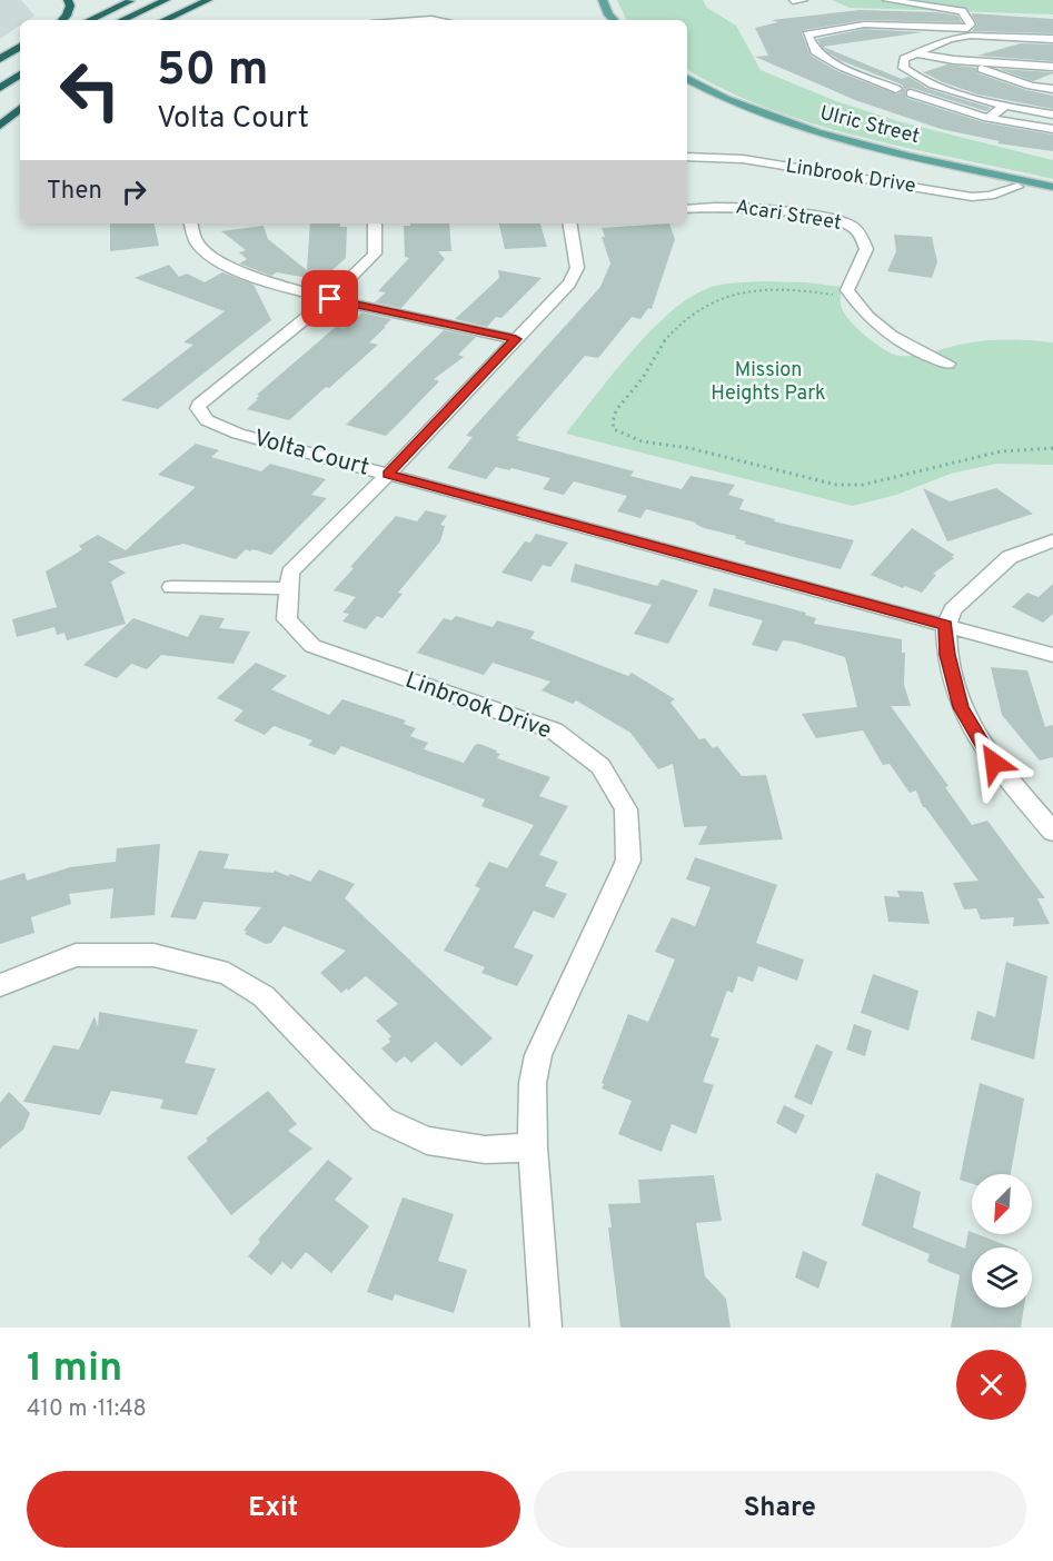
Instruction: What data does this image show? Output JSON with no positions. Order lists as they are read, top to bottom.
{
  "streets": {
    "main road": ["Ulric Street"],
    "street": ["Linbrook Drive", "Acari Street", "Volta Court"]
  },
  "crossings": [
    ["Ulric Street", "Linbrook Drive"],
    ["Linbrook Drive", "Volta Court"]
  ],
  "parks": ["Mission Heights Park"],
  "north": "bottom left",
  "page": {
    "turn": ["50 m", "Volta Court"],
    "then": "Then",
    "heading": ["1 min", "410 m · 11:48"],
    "buttons": ["Exit", "Share"]
  }
}
